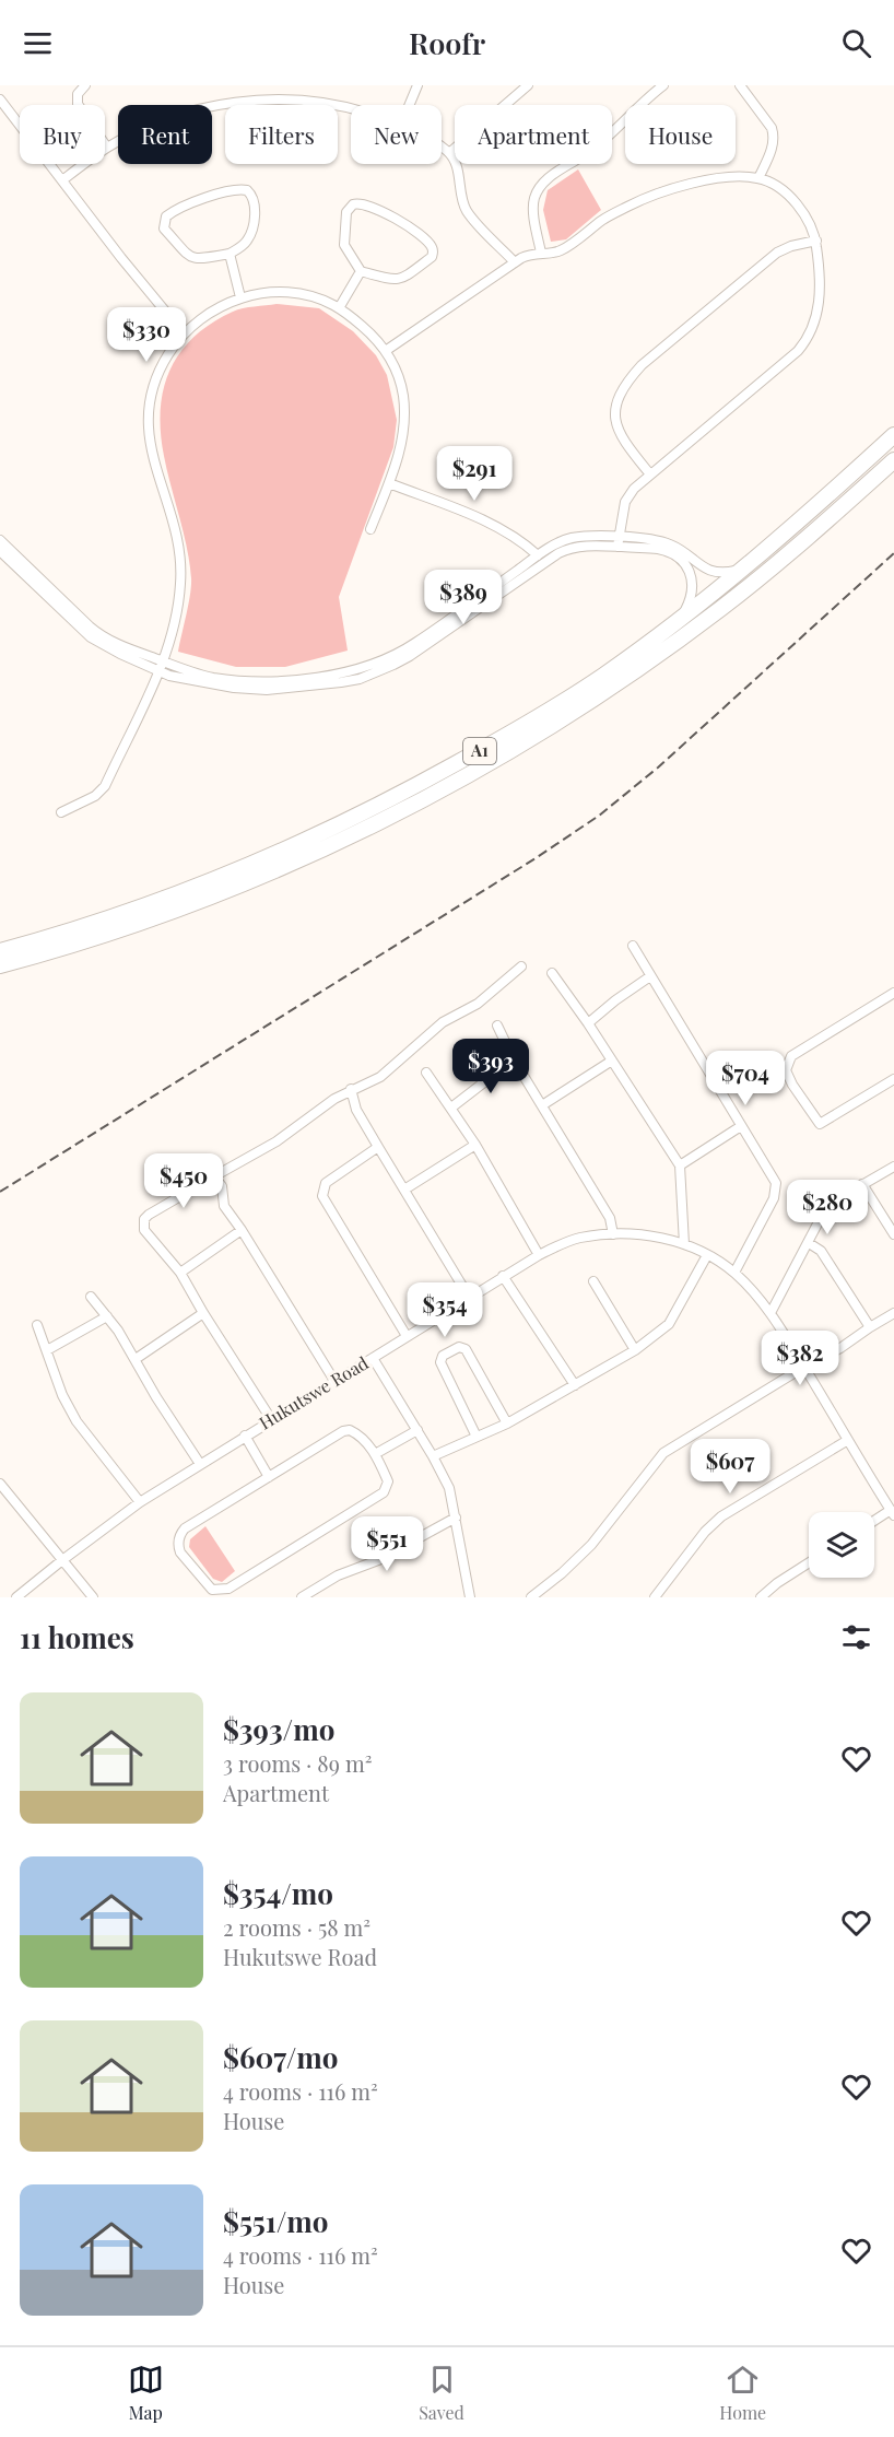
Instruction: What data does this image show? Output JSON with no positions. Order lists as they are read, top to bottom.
{
  "streets": {
    "highway": ["A1"],
    "street": ["Hukutswe Road"]
  },
  "page": {
    "header": "Roofr",
    "chip": [
      "Buy",
      "Rent",
      "Filters",
      "New",
      "Apartment",
      "House"
    ],
    "price": [
      "$330",
      "$291",
      "$389",
      "$393",
      "$704",
      "$450",
      "$280",
      "$354",
      "$382",
      "$607",
      "$551"
    ],
    "heading": "11 homes",
    "list": [
      {
        "name": "$393/mo",
        "note": "3 rooms · 89 m² · Apartment"
      },
      {
        "name": "$354/mo",
        "note": "2 rooms · 58 m² · Hukutswe Road"
      },
      {
        "name": "$607/mo",
        "note": "4 rooms · 116 m² · House"
      },
      {
        "name": "$551/mo",
        "note": "4 rooms · 116 m² · House"
      }
    ],
    "tabs": ["Map", "Saved", "Home"]
  }
}
